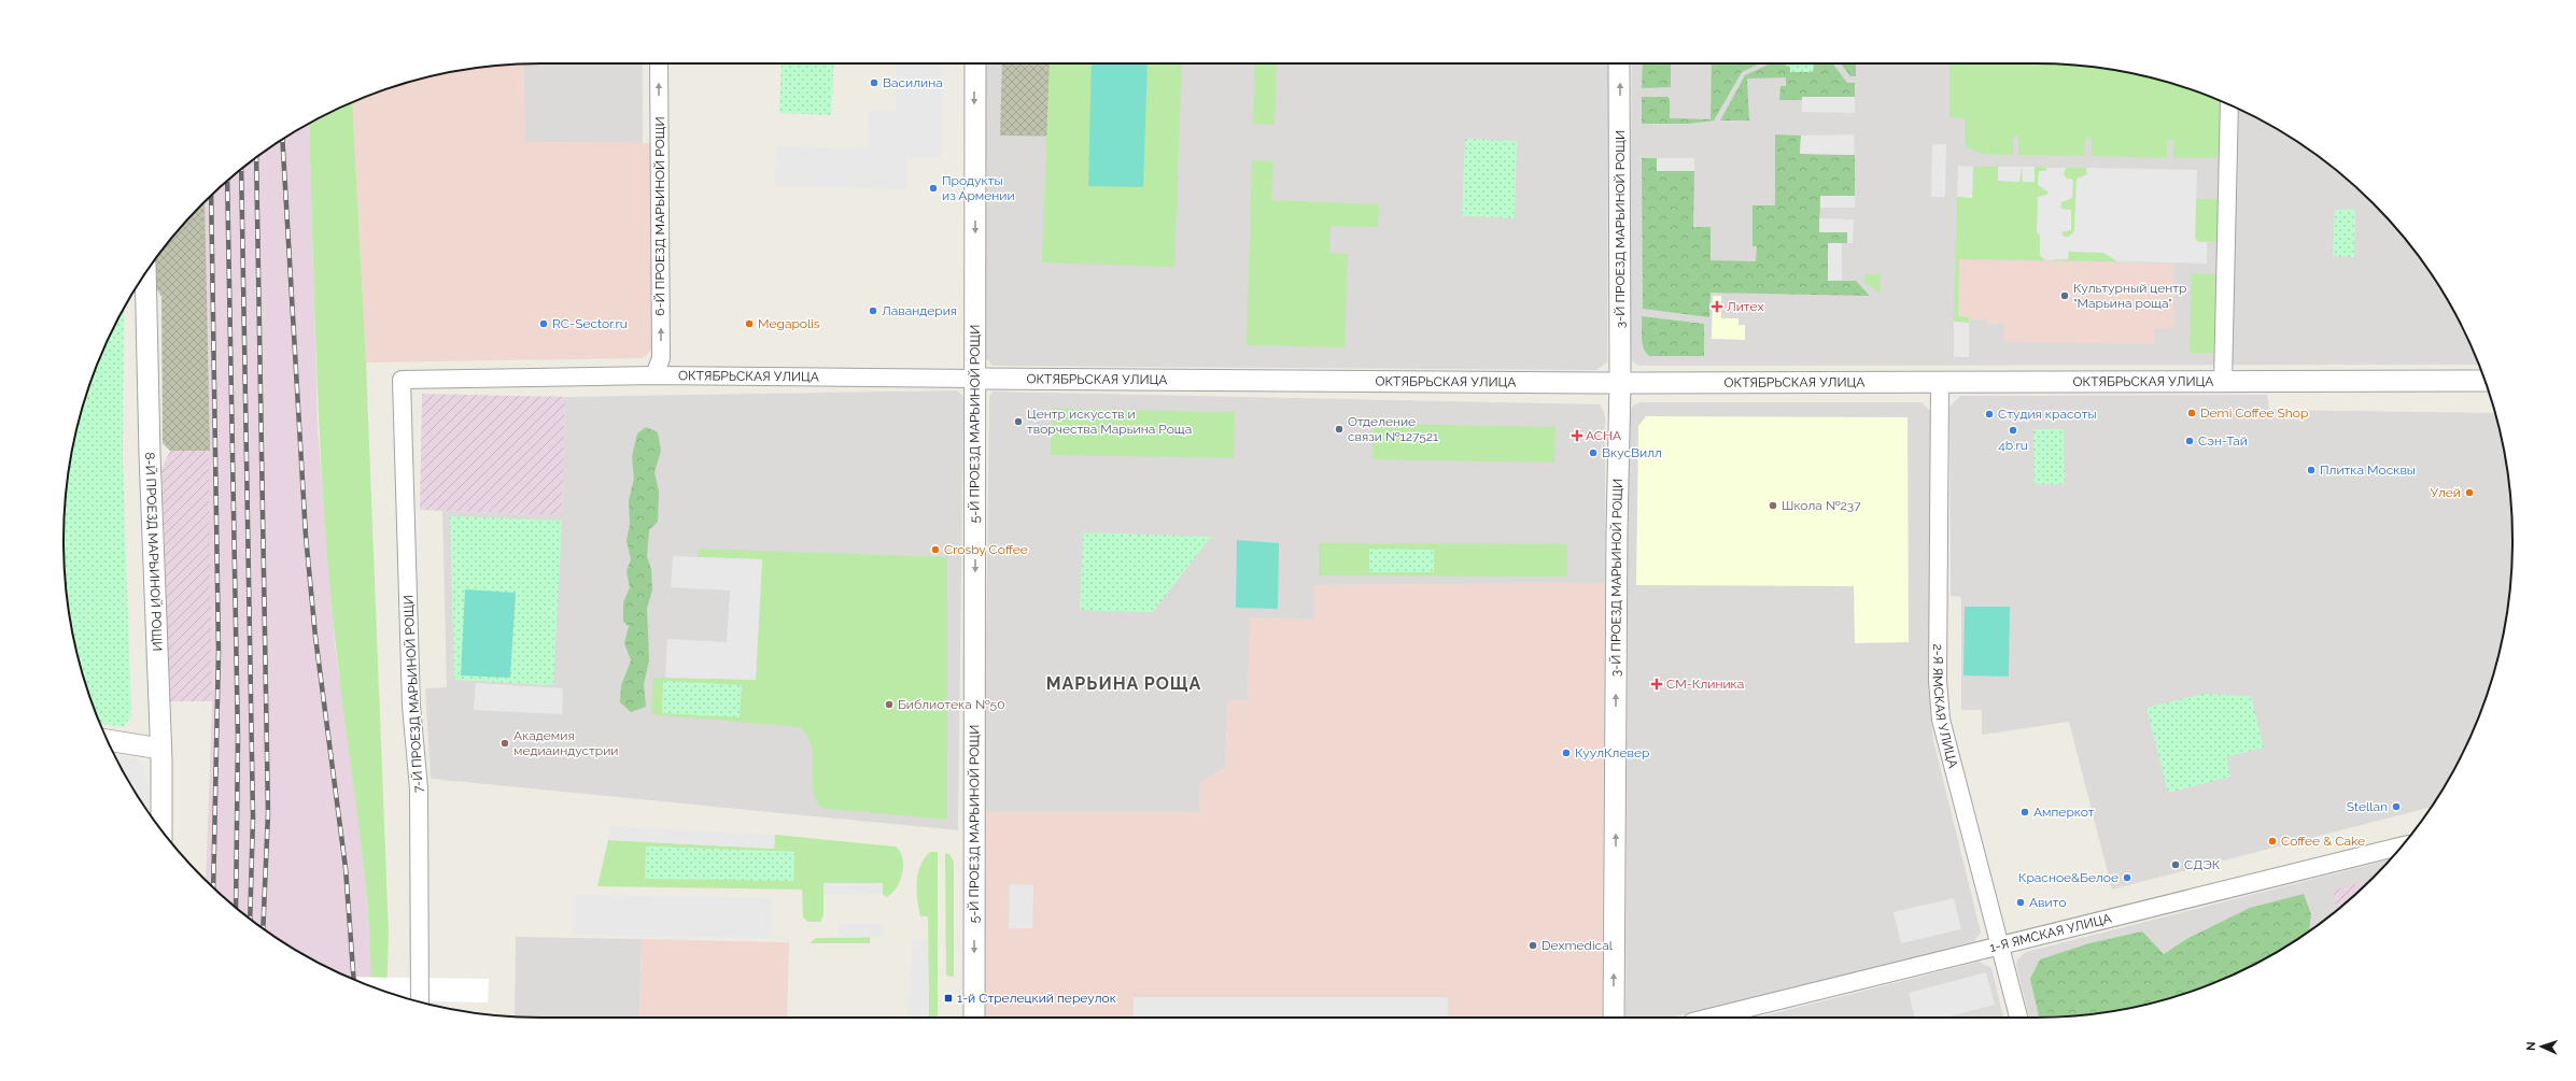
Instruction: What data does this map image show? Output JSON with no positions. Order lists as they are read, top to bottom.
{
  "streets": {
    "street": [
      "6-Й ПРОЕЗД МАРЬИНОЙ РОЩИ",
      "3-Й ПРОЕЗД МАРЬИНОЙ РОЩИ",
      "ОКТЯБРЬСКАЯ УЛИЦА",
      "5-Й ПРОЕЗД МАРЬИНОЙ РОЩИ",
      "8-Й ПРОЕЗД МАРЬИНОЙ РОЩИ",
      "7-Й ПРОЕЗД МАРЬИНОЙ РОЩИ",
      "2-Я ЯМСКАЯ УЛИЦА",
      "1-Я ЯМСКАЯ УЛИЦА"
    ]
  },
  "crossings": [
    ["6-Й ПРОЕЗД МАРЬИНОЙ РОЩИ", "ОКТЯБРЬСКАЯ УЛИЦА"],
    ["3-Й ПРОЕЗД МАРЬИНОЙ РОЩИ", "ОКТЯБРЬСКАЯ УЛИЦА"],
    ["ОКТЯБРЬСКАЯ УЛИЦА", "5-Й ПРОЕЗД МАРЬИНОЙ РОЩИ"],
    ["ОКТЯБРЬСКАЯ УЛИЦА", "7-Й ПРОЕЗД МАРЬИНОЙ РОЩИ"],
    ["ОКТЯБРЬСКАЯ УЛИЦА", "2-Я ЯМСКАЯ УЛИЦА"],
    ["2-Я ЯМСКАЯ УЛИЦА", "1-Я ЯМСКАЯ УЛИЦА"]
  ],
  "one_way": ["6-Й ПРОЕЗД МАРЬИНОЙ РОЩИ", "3-Й ПРОЕЗД МАРЬИНОЙ РОЩИ", "5-Й ПРОЕЗД МАРЬИНОЙ РОЩИ"],
  "districts": ["МАРЬИНА РОЩА"],
  "places": {
    "other": [
      "Василина",
      "Продукты из Армении",
      "Культурный центр \"Марьина роща\"",
      "Лавандерия",
      "RC-Sector.ru",
      "Megapolis",
      "Demi Coffee Shop",
      "Студия красоты",
      "Центр искусств и творчества Марьина Роща",
      "Отделение связи №127521",
      "4b.ru",
      "Сэн-Тай",
      "ВкусВилл",
      "Плитка Москвы",
      "Улей",
      "Школа №237",
      "Crosby Coffee",
      "Библиотека №50",
      "Академия медиаиндустрии",
      "КуулКлевер",
      "Stellan",
      "Амперкот",
      "Coffee & Cake",
      "СДЭК",
      "Красное&Белое",
      "Авито",
      "Dexmedical"
    ],
    "health": ["Литех", "АСНА", "СМ-Клиника"],
    "transit": ["1-й Стрелецкий переулок"]
  },
  "north": "left"
}
